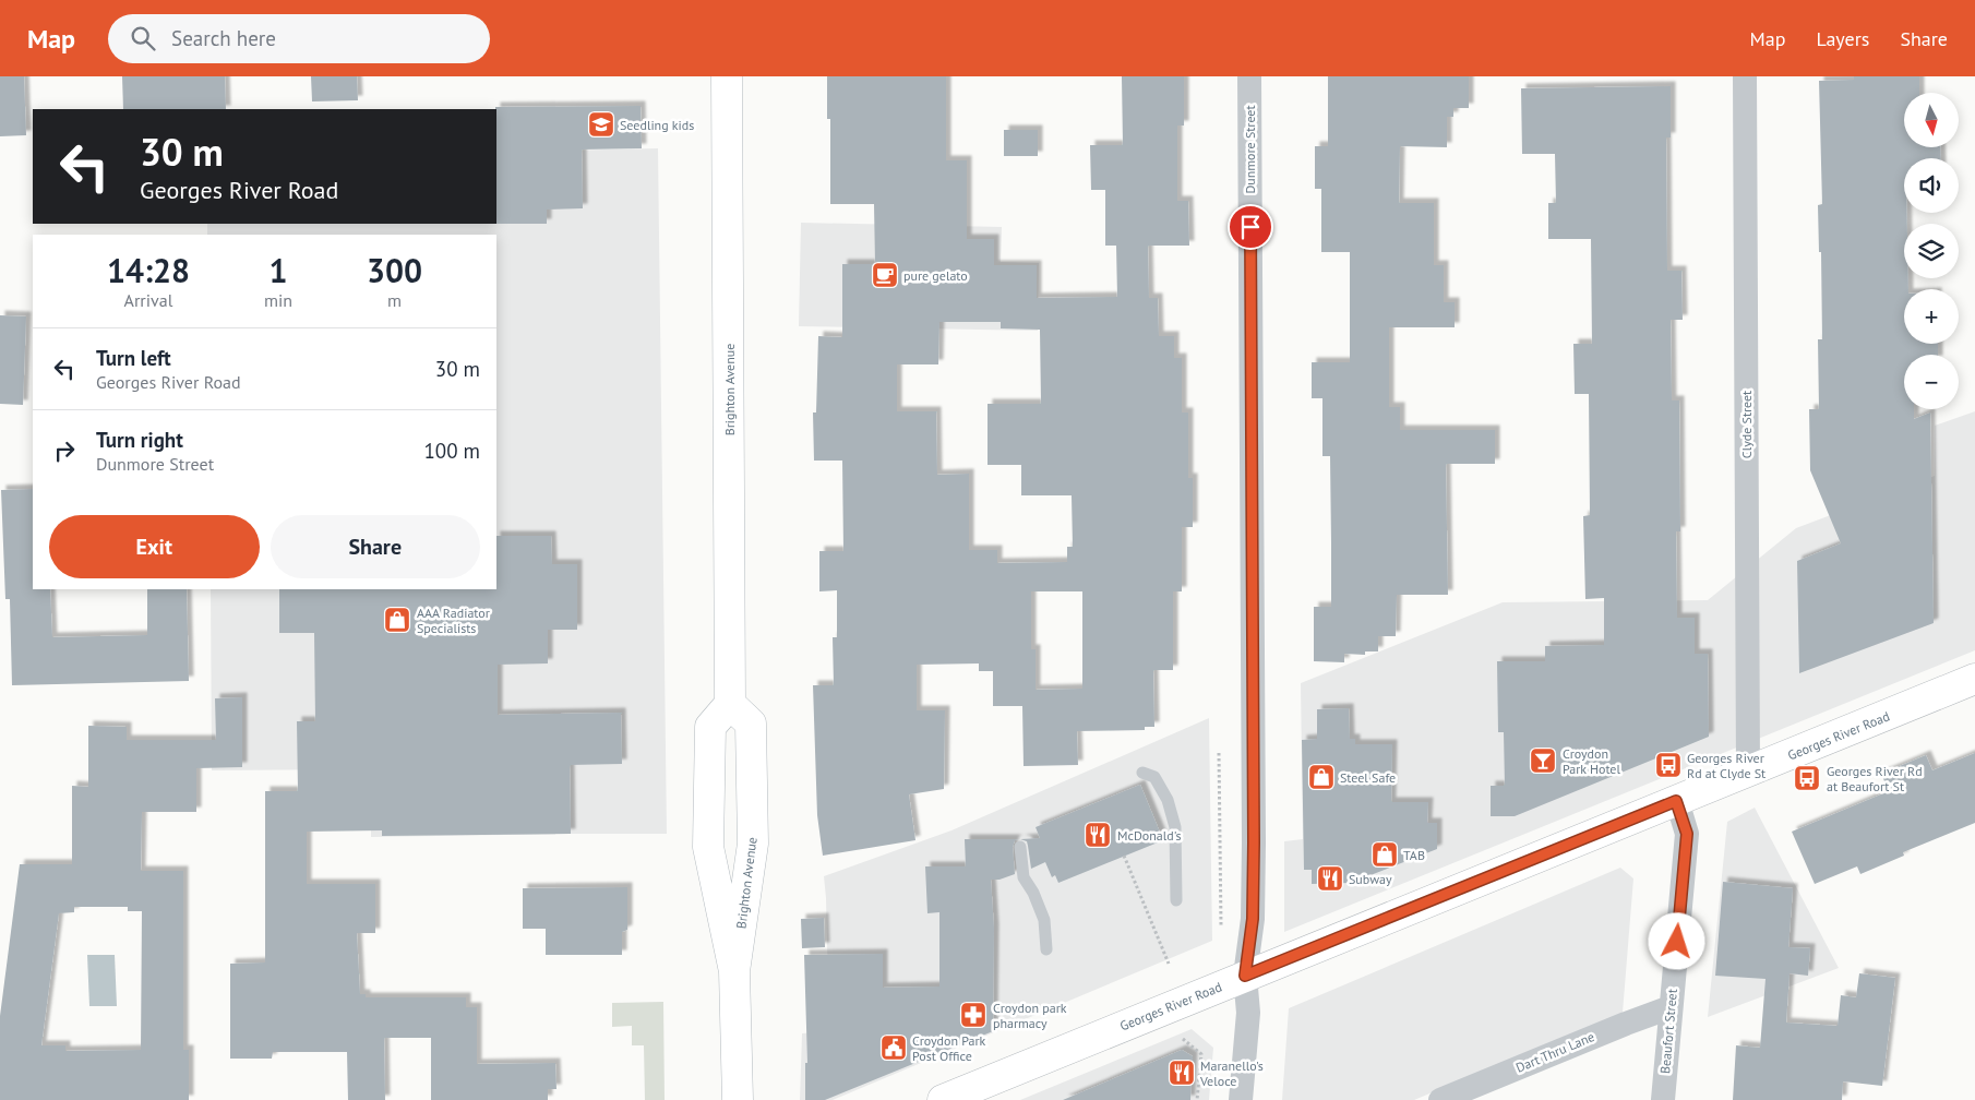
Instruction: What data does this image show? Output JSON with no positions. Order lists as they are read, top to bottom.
{
  "streets": {
    "main road": ["Brighton Avenue", "Georges River Road"],
    "street": [
      "Dunmore Street",
      "Clyde Street",
      "Beaufort Street",
      "Dart Thru Lane"
    ]
  },
  "crossings": [
    ["Dunmore Street", "Georges River Road"],
    ["Clyde Street", "Georges River Road"],
    ["Georges River Road", "Beaufort Street"],
    ["Beaufort Street", "Dart Thru Lane"]
  ],
  "places": {
    "school or university": ["Seedling kids"],
    "cafe": ["pure gelato"],
    "shop": ["AAA Radiator Specialists", "Steel Safe", "TAB"],
    "bar": ["Croydon Park Hotel"],
    "bus stop": ["Georges River Rd at Clyde St", "Georges River Rd at Beaufort St"],
    "restaurant": ["McDonald's", "Subway", "Maranello's Veloce"],
    "pharmacy": ["Croydon park pharmacy"],
    "public building": ["Croydon Park Post Office"]
  },
  "north": "bottom",
  "page": {
    "header": "Map",
    "search": "Search here",
    "nav": ["Map", "Layers", "Share"],
    "map_buttons": ["+", "−"],
    "turn": ["30 m", "Georges River Road"],
    "eta": [
      "14:28",
      "Arrival",
      "1",
      "min",
      "300",
      "m"
    ],
    "list": [
      {
        "name": "Turn left",
        "note": "Georges River Road",
        "value": "30 m"
      },
      {
        "name": "Turn right",
        "note": "Dunmore Street",
        "value": "100 m"
      }
    ],
    "buttons": ["Exit", "Share"]
  }
}
